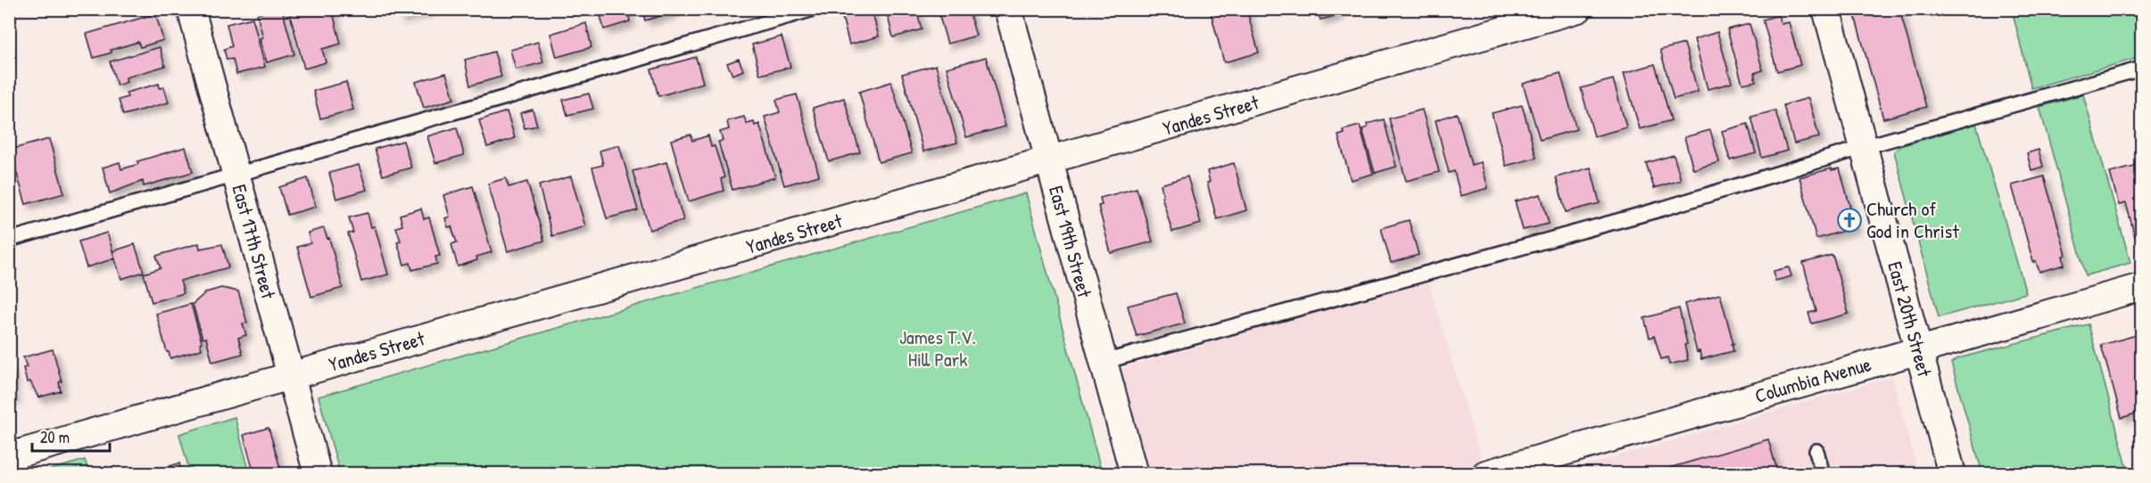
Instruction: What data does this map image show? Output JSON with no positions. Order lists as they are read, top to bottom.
{
  "streets": {
    "street": [
      "Yandes Street",
      "East 17th Street",
      "East 19th Street",
      "East 20th Street",
      "Columbia Avenue"
    ]
  },
  "crossings": [
    ["Yandes Street", "East 17th Street"],
    ["Yandes Street", "East 19th Street"],
    ["East 20th Street", "Columbia Avenue"]
  ],
  "parks": ["James T.V. Hill Park"],
  "places": {
    "church": ["Church of God in Christ"]
  },
  "scale_bar": "20 m"
}
